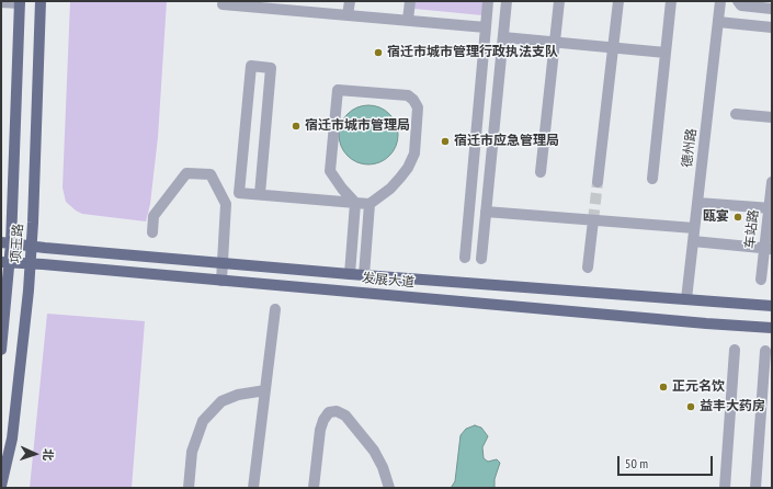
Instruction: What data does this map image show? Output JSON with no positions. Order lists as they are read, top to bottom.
{
  "streets": {
    "main road": ["项王路", "发展大道"],
    "street": ["德州路", "车站路"]
  },
  "crossings": [
    ["德州路", "发展大道"],
    ["项王路", "发展大道"]
  ],
  "places": [
    "宿迁市城市管理行政执法支队",
    "宿迁市城市管理局",
    "宿迁市应急管理局",
    "瓯宴",
    "正元名饮",
    "益丰大药房"
  ],
  "scale_bar": "50 m",
  "north": "right"
}
